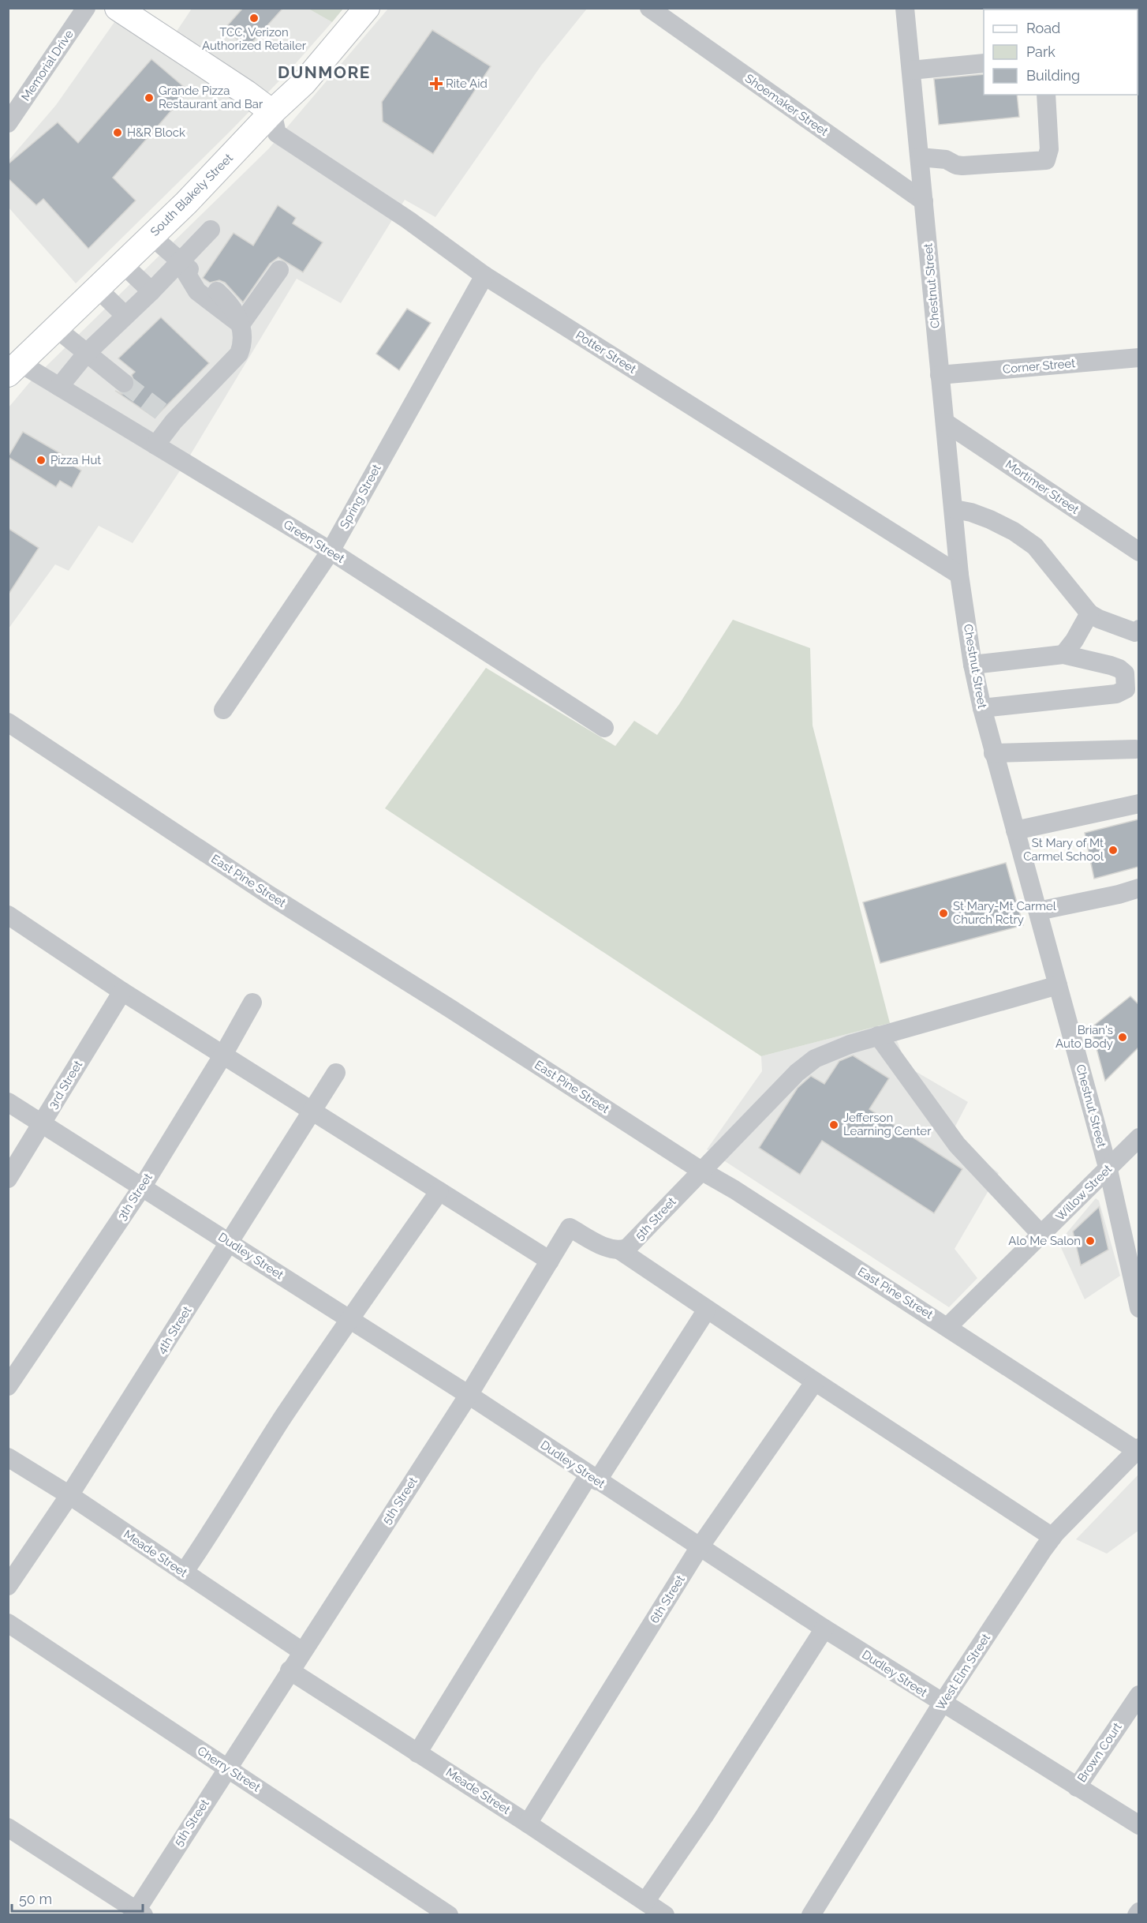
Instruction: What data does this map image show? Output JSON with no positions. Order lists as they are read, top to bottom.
{
  "streets": {
    "main road": ["South Blakely Street"],
    "street": [
      "Memorial Drive",
      "Shoemaker Street",
      "Chestnut Street",
      "Potter Street",
      "Corner Street",
      "Mortimer Street",
      "Spring Street",
      "Green Street",
      "East Pine Street",
      "3rd Street",
      "Willow Street",
      "3th Street",
      "5th Street",
      "Dudley Street",
      "4th Street",
      "Meade Street",
      "6th Street",
      "West Elm Street",
      "Brown Court",
      "Cherry Street"
    ]
  },
  "crossings": [
    ["Shoemaker Street", "Chestnut Street"],
    ["South Blakely Street", "Potter Street"],
    ["South Blakely Street", "Green Street"],
    ["Chestnut Street", "Potter Street"],
    ["Chestnut Street", "Corner Street"],
    ["Chestnut Street", "Mortimer Street"],
    ["Chestnut Street", "Willow Street"],
    ["Chestnut Street", "5th Street"],
    ["Potter Street", "Spring Street"],
    ["Spring Street", "Green Street"],
    ["East Pine Street", "Willow Street"],
    ["East Pine Street", "5th Street"],
    ["East Pine Street", "West Elm Street"],
    ["3rd Street", "Dudley Street"],
    ["3th Street", "Dudley Street"],
    ["5th Street", "Dudley Street"],
    ["5th Street", "Meade Street"],
    ["5th Street", "Cherry Street"],
    ["Dudley Street", "4th Street"],
    ["Dudley Street", "6th Street"],
    ["Dudley Street", "West Elm Street"],
    ["Dudley Street", "Brown Court"],
    ["4th Street", "Meade Street"],
    ["Meade Street", "6th Street"]
  ],
  "districts": ["DUNMORE"],
  "places": {
    "other": [
      "TCC, Verizon Authorized Retailer",
      "Grande Pizza Restaurant and Bar",
      "H&R Block",
      "Pizza Hut",
      "St Mary of Mt Carmel School",
      "St Mary-Mt Carmel Church Rctry",
      "Brian's Auto Body",
      "Jefferson Learning Center",
      "Alo Me Salon"
    ],
    "health": ["Rite Aid"]
  },
  "legend": ["Road", "Park", "Building"],
  "scale_bar": "50 m"
}
